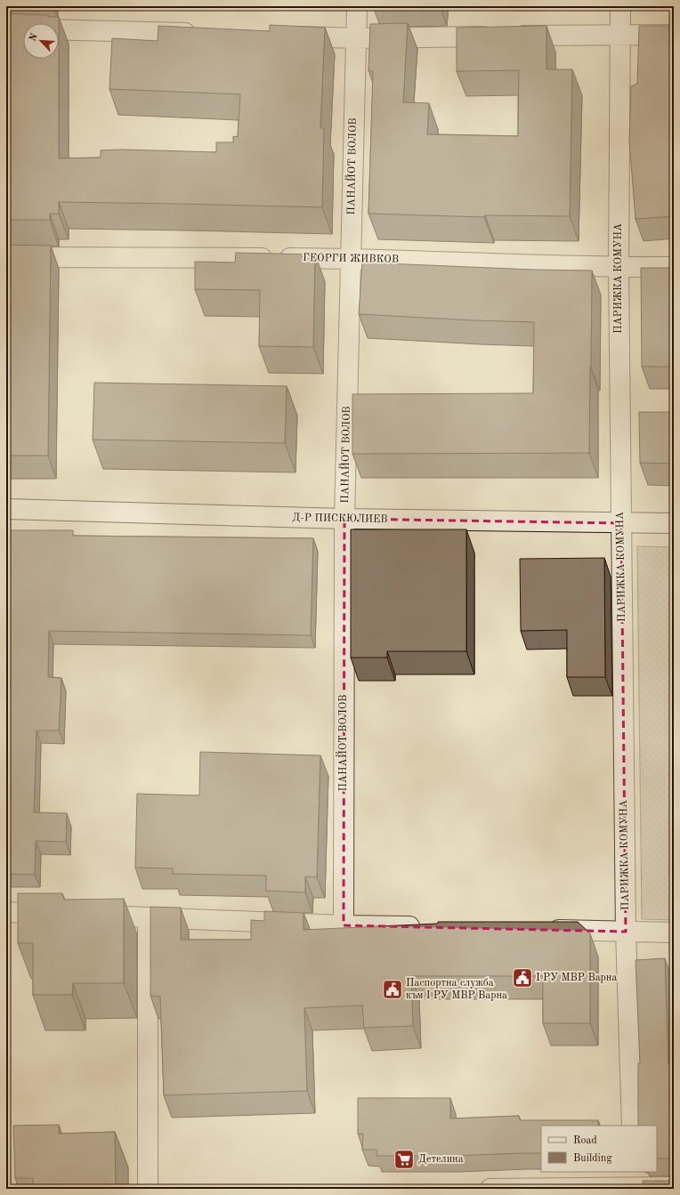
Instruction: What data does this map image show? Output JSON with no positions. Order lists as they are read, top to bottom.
{
  "streets": {
    "street": [
      "ПАНАЙОТ ВОЛОВ",
      "ГЕОРГИ ЖИВКОВ",
      "ПАРИЖКА КОМУНА",
      "Д-Р ПИСКЮЛИЕВ"
    ]
  },
  "crossings": [
    ["ПАНАЙОТ ВОЛОВ", "ГЕОРГИ ЖИВКОВ"],
    ["ПАНАЙОТ ВОЛОВ", "Д-Р ПИСКЮЛИЕВ"],
    ["ГЕОРГИ ЖИВКОВ", "ПАРИЖКА КОМУНА"],
    ["ПАРИЖКА КОМУНА", "Д-Р ПИСКЮЛИЕВ"]
  ],
  "places": {
    "public building": ["I РУ МВР Варна", "Паспортна служба към I РУ МВР Варна"],
    "supermarket": ["Детелина"]
  },
  "legend": ["Road", "Building"],
  "north": "top left"
}
